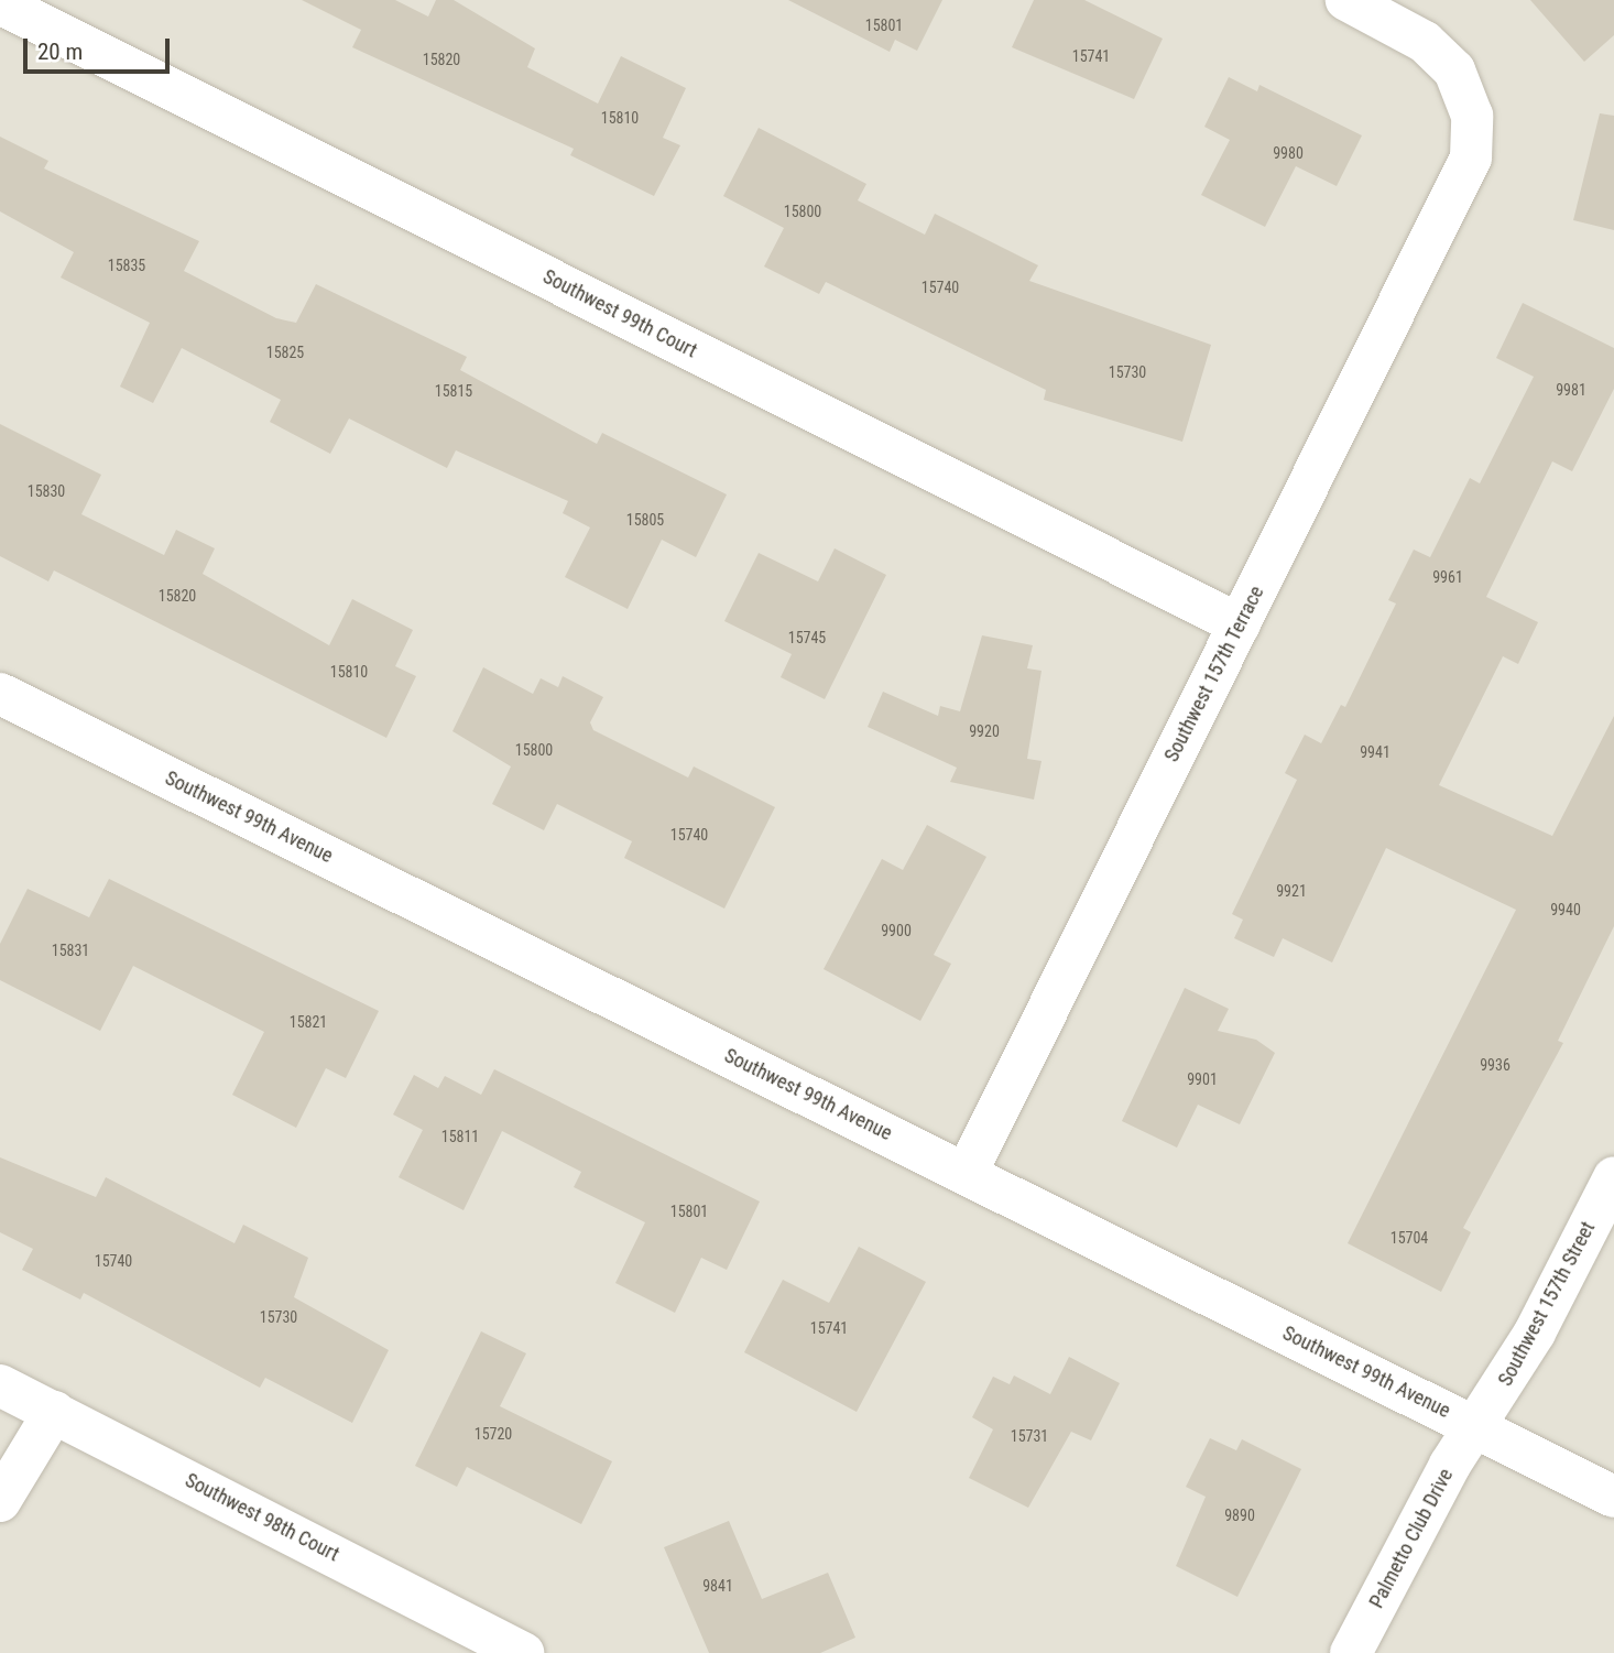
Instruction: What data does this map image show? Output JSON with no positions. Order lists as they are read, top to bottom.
{
  "streets": {
    "street": [
      "Southwest 99th Court",
      "Southwest 157th Terrace",
      "Southwest 99th Avenue",
      "Southwest 157th Street",
      "Southwest 98th Court",
      "Palmetto Club Drive"
    ]
  },
  "crossings": [
    ["Southwest 99th Court", "Southwest 157th Terrace"],
    ["Southwest 157th Terrace", "Southwest 99th Avenue"],
    ["Southwest 99th Avenue", "Southwest 157th Street"],
    ["Southwest 99th Avenue", "Palmetto Club Drive"],
    ["Southwest 157th Street", "Palmetto Club Drive"]
  ],
  "house_numbers": [
    "15801",
    "15741",
    "15820",
    "15810",
    "9980",
    "15800",
    "15835",
    "15740",
    "15825",
    "15730",
    "9981",
    "15815",
    "15830",
    "15805",
    "9961",
    "15820",
    "15745",
    "15810",
    "9920",
    "15800",
    "9941",
    "15740",
    "9921",
    "9940",
    "9900",
    "15831",
    "15821",
    "9936",
    "9901",
    "15811",
    "15801",
    "15704",
    "15740",
    "15730",
    "15741",
    "15720",
    "15731",
    "9890",
    "9841"
  ],
  "scale_bar": "20 m"
}
